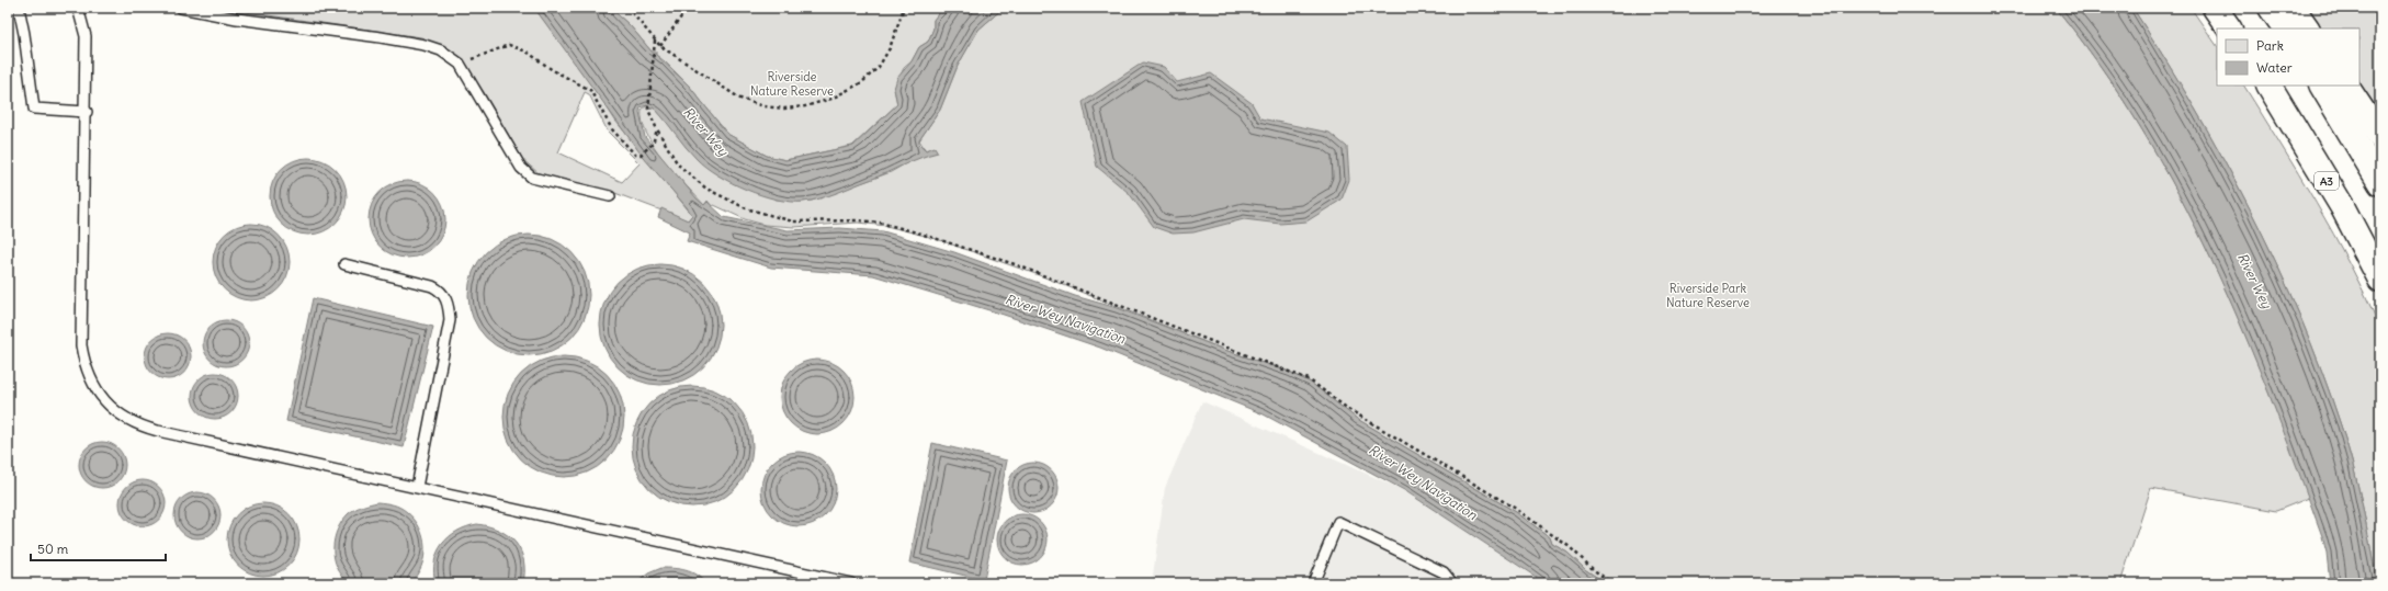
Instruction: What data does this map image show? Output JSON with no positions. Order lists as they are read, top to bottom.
{
  "streets": {
    "highway": ["A3"]
  },
  "water": ["River Wey", "River Wey Navigation"],
  "parks": ["Riverside Nature Reserve", "Riverside Park Nature Reserve"],
  "legend": ["Park", "Water"],
  "scale_bar": "50 m"
}
